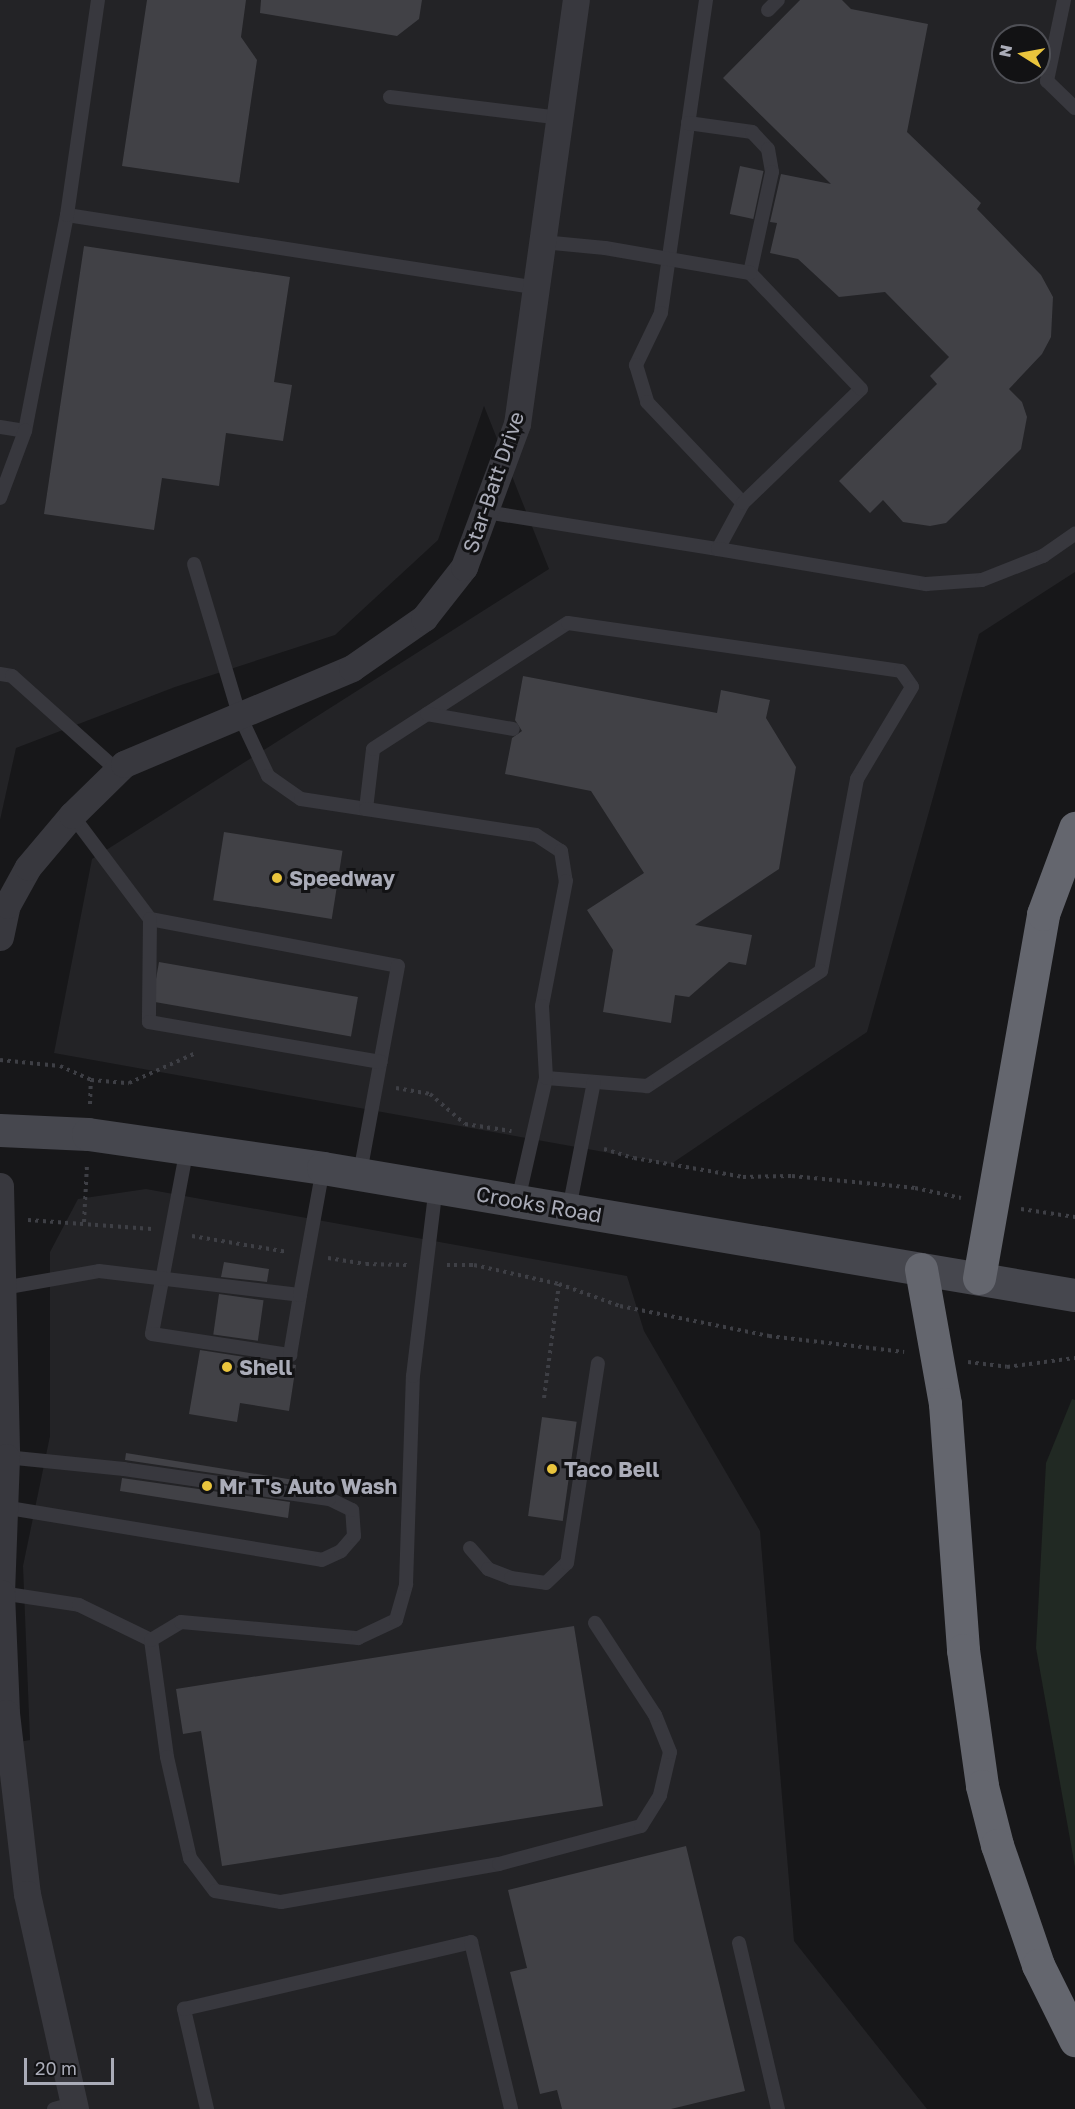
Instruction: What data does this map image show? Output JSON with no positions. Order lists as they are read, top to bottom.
{
  "streets": {
    "main road": ["Crooks Road"],
    "street": ["Star-Batt Drive"]
  },
  "places": [
    "Speedway",
    "Shell",
    "Taco Bell",
    "Mr T's Auto Wash"
  ],
  "scale_bar": "20 m",
  "north": "left"
}
